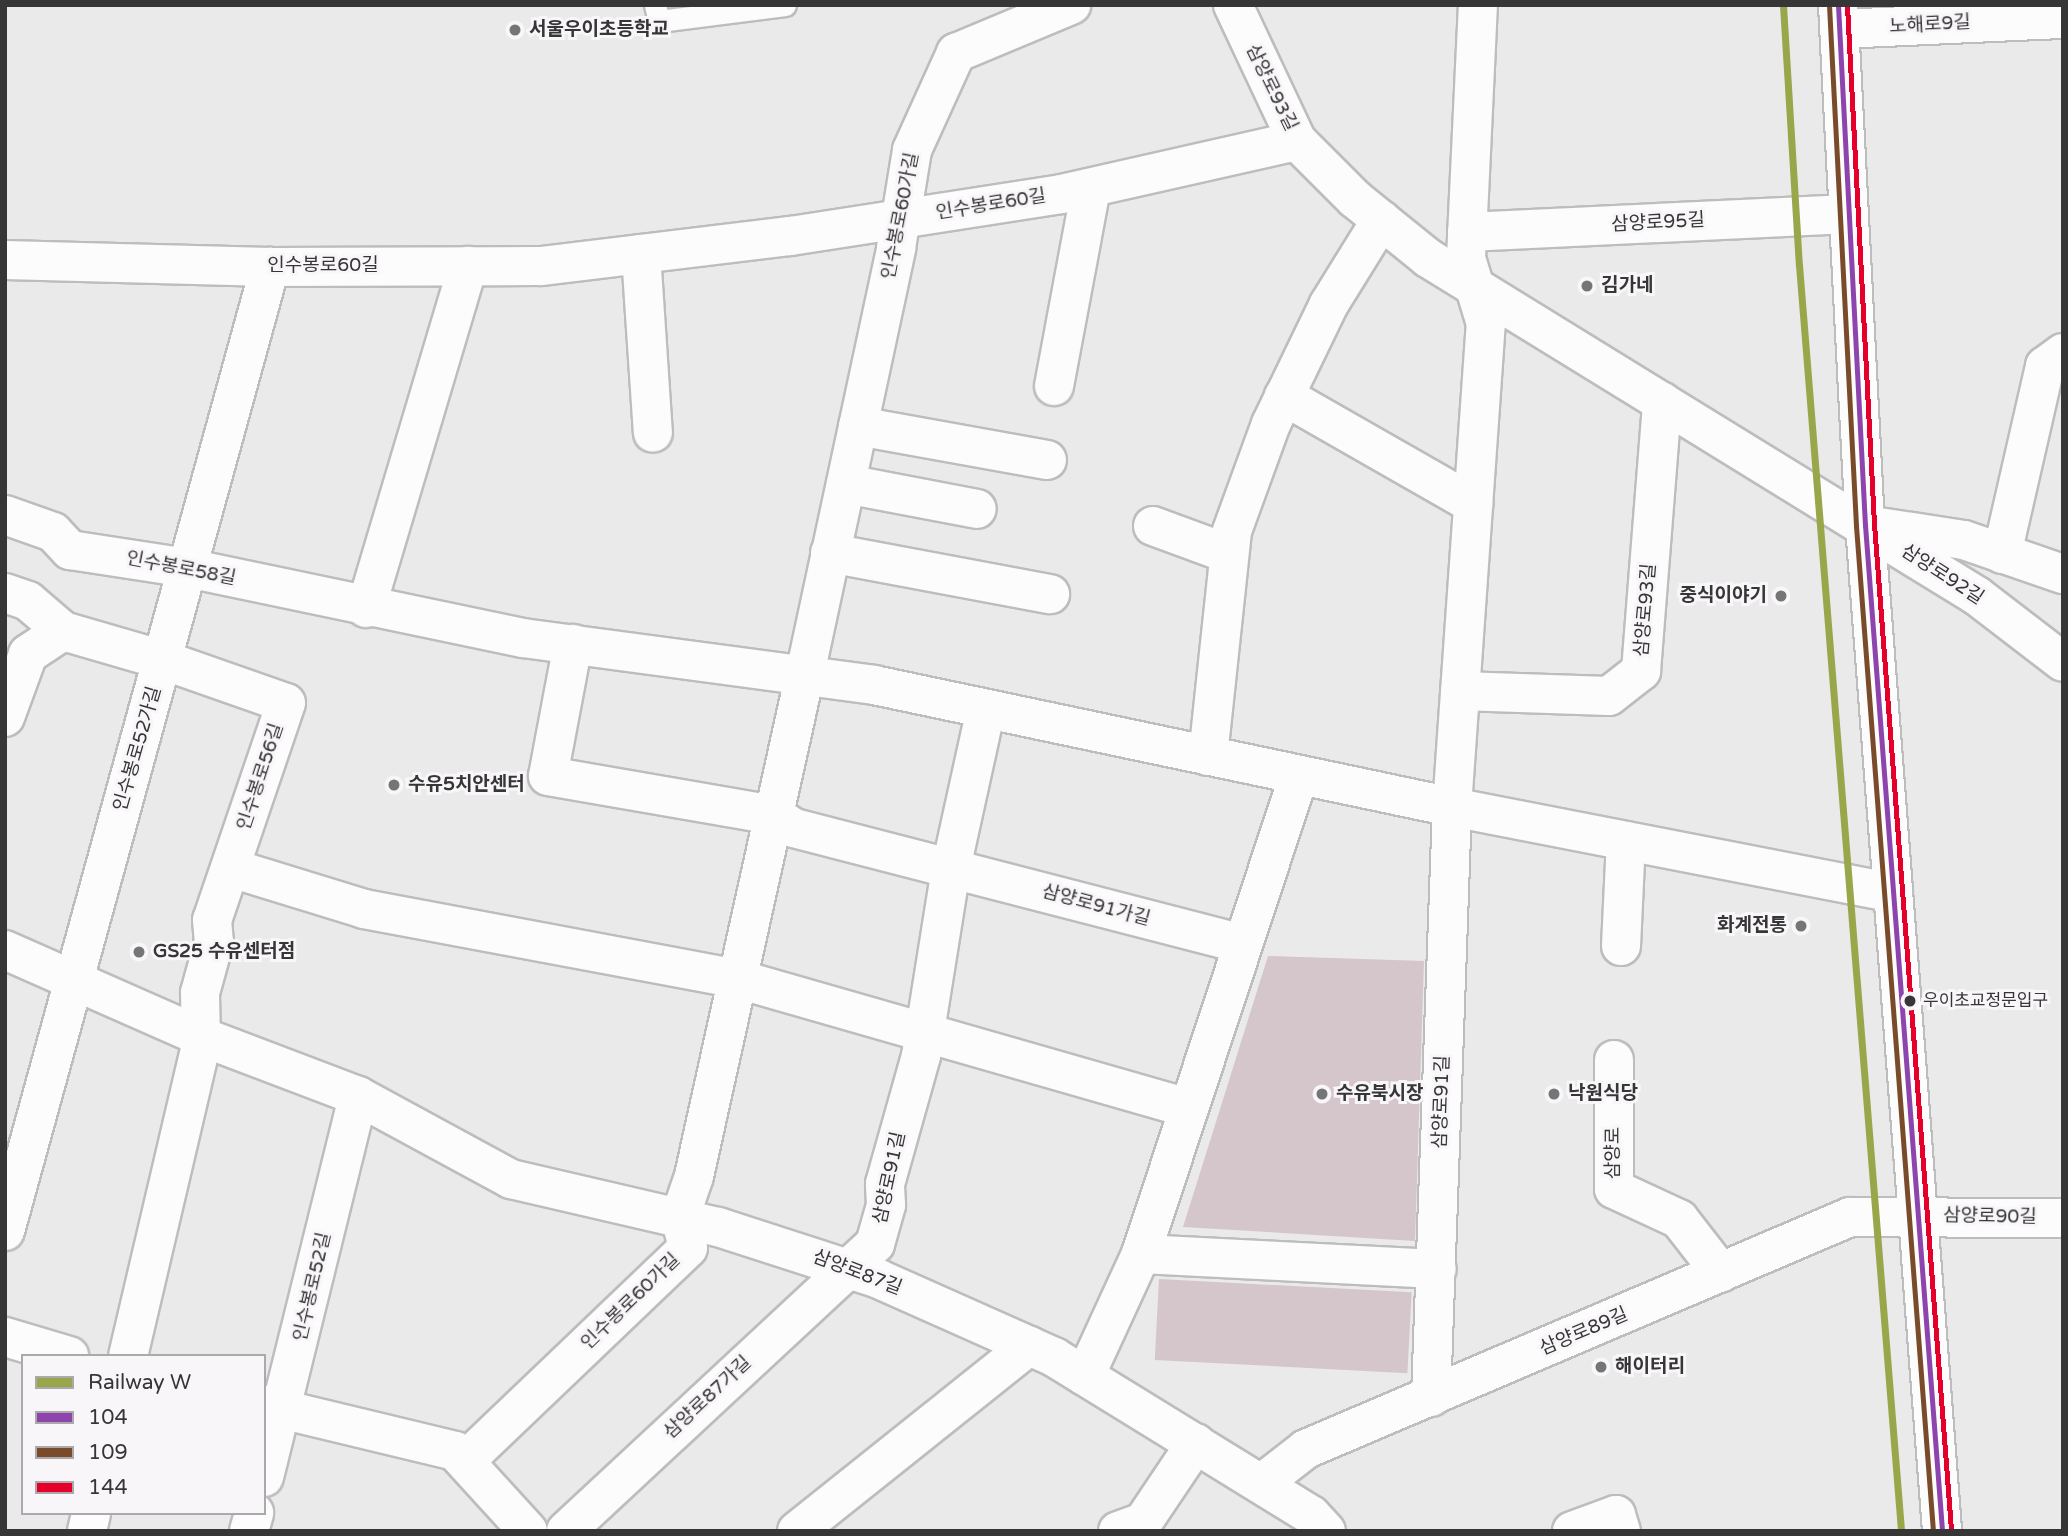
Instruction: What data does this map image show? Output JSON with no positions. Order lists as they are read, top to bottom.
{
  "streets": {
    "street": [
      "노해로9길",
      "삼양로93길",
      "인수봉로60길",
      "인수봉로60가길",
      "삼양로95길",
      "인수봉로58길",
      "삼양로92길",
      "인수봉로52가길",
      "인수봉로56길",
      "삼양로91가길",
      "삼양로91길",
      "삼양로",
      "삼양로90길",
      "삼양로87길",
      "인수봉로52길",
      "삼양로89길",
      "삼양로87가길"
    ]
  },
  "crossings": [
    ["삼양로93길", "인수봉로60길"],
    ["삼양로93길", "삼양로92길"],
    ["인수봉로60길", "인수봉로60가길"],
    ["인수봉로60길", "인수봉로52가길"],
    ["인수봉로60가길", "인수봉로58길"],
    ["인수봉로60가길", "삼양로87길"],
    ["인수봉로58길", "인수봉로52가길"],
    ["인수봉로52가길", "인수봉로56길"],
    ["삼양로91가길", "삼양로91길"],
    ["삼양로91길", "삼양로87길"],
    ["삼양로91길", "삼양로89길"],
    ["삼양로91길", "삼양로87가길"],
    ["삼양로", "삼양로89길"],
    ["삼양로90길", "삼양로89길"],
    ["삼양로87길", "삼양로89길"],
    ["삼양로87길", "삼양로87가길"]
  ],
  "places": [
    "서울우이초등학교",
    "김가네",
    "중식이야기",
    "수유5치안센터",
    "화계전통",
    "GS25 수유센터점",
    "우이초교정문입구",
    "수유북시장",
    "낙원식당",
    "해이터리"
  ],
  "lines": [
    "rail line W",
    "transit line 104",
    "transit line 109",
    "transit line 144"
  ],
  "legend": [
    "Railway W",
    "104",
    "109",
    "144"
  ]
}
